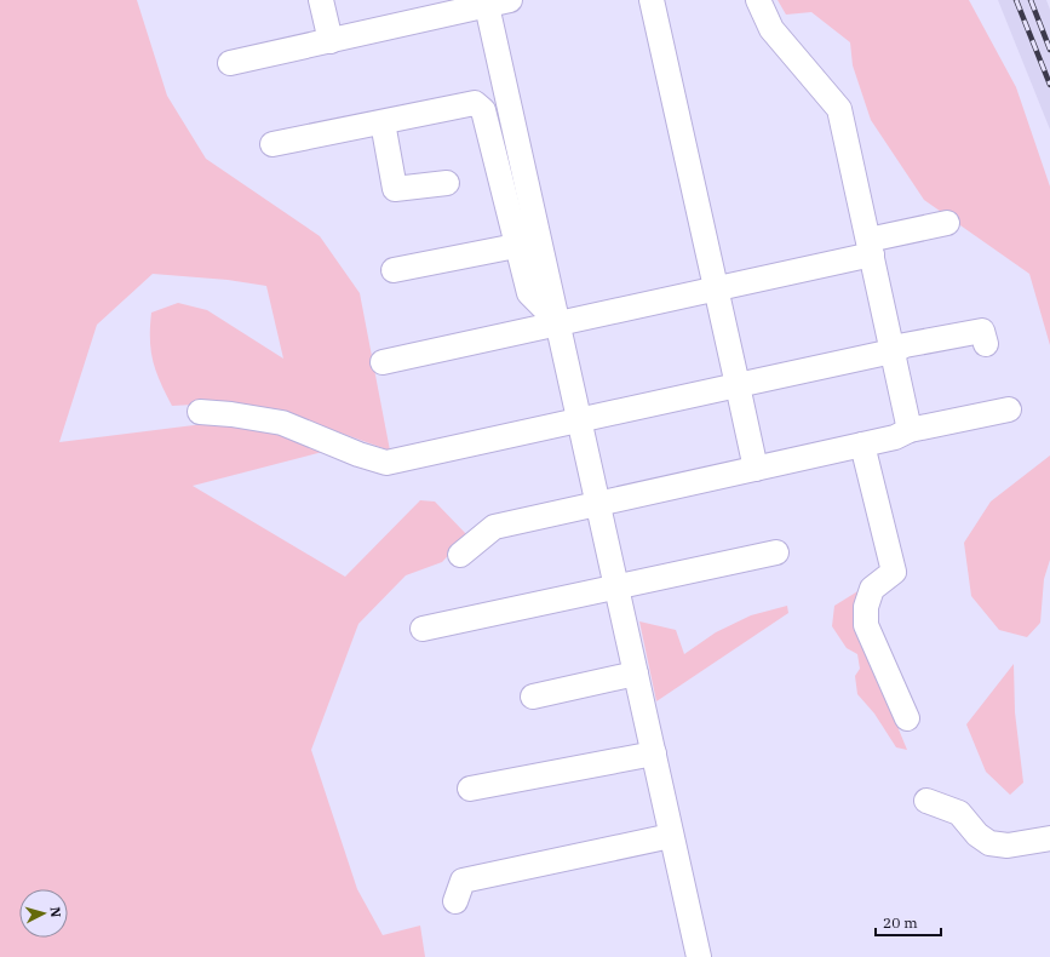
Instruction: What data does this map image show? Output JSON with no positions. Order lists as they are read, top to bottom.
{
  "scale_bar": "20 m",
  "north": "right"
}
